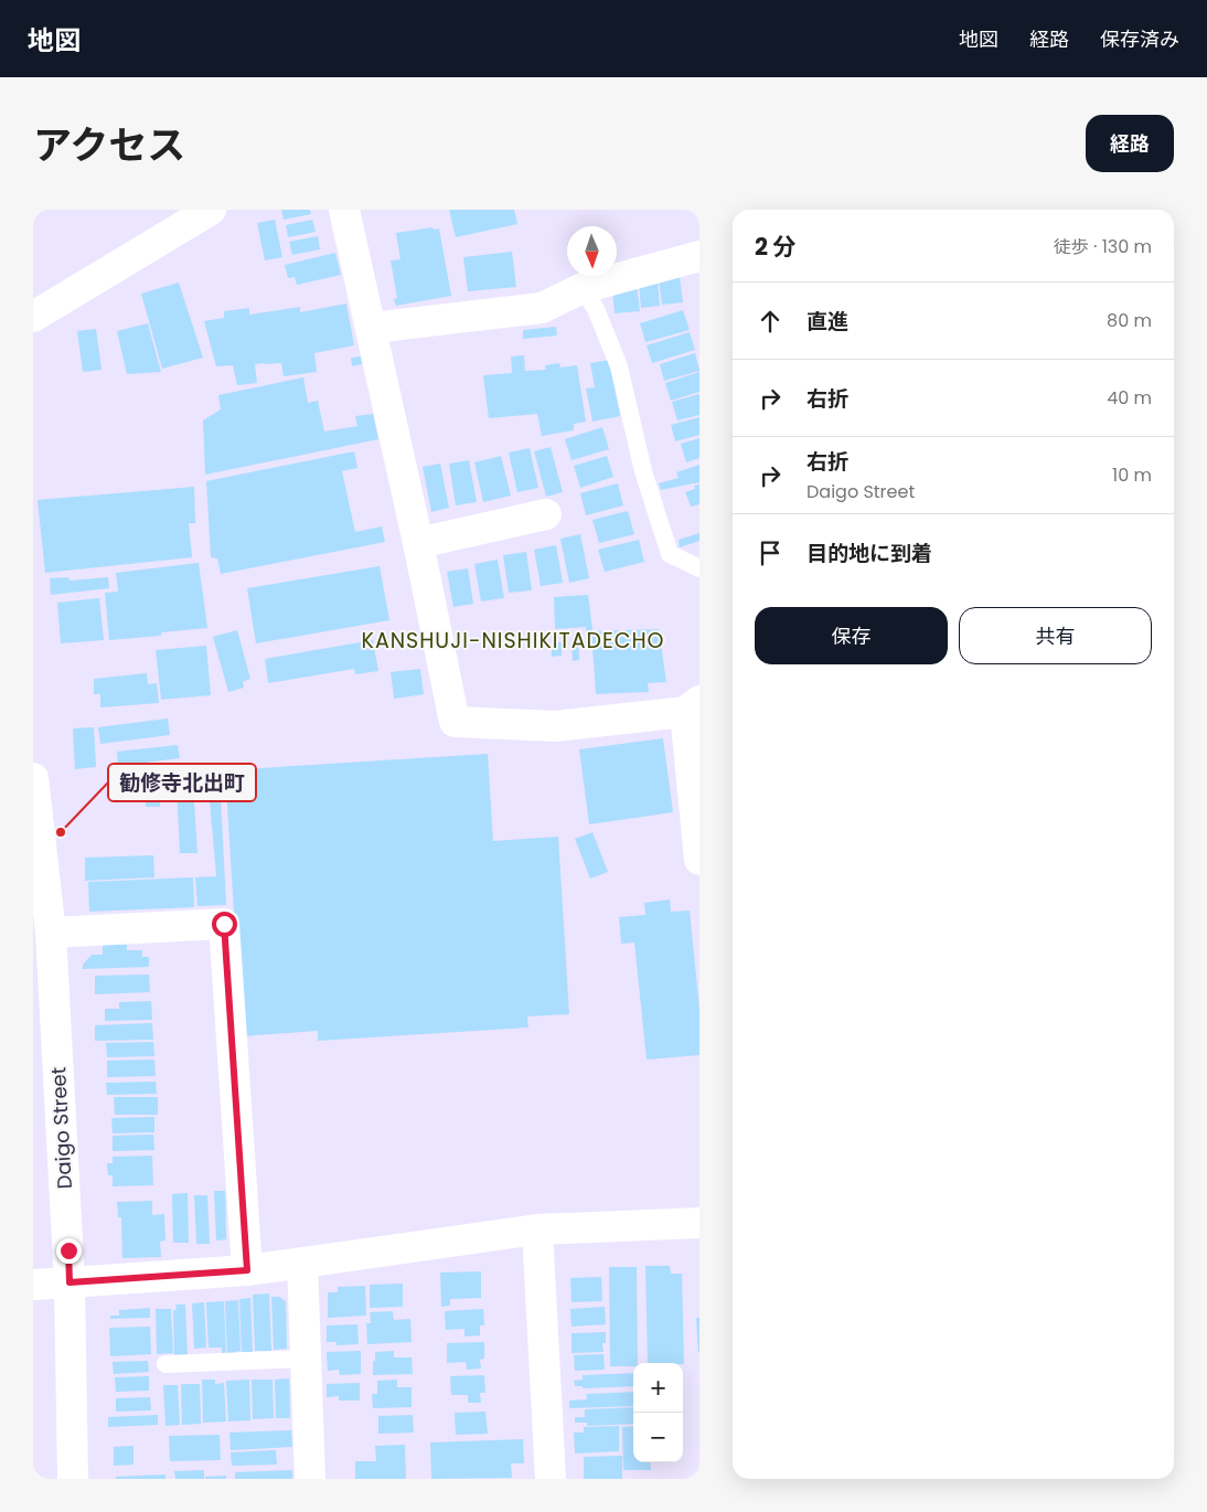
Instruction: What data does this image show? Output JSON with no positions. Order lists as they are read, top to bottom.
{
  "streets": {
    "street": ["Daigo Street"]
  },
  "districts": ["KANSHUJI-NISHIKITADECHO"],
  "places": ["勧修寺北出町"],
  "north": "bottom",
  "page": {
    "header": "地図",
    "nav": ["地図", "経路", "保存済み"],
    "title": "アクセス",
    "buttons": [
      "経路",
      ["保存", "共有"]
    ],
    "heading": ["2 分", "徒歩 · 130 m"],
    "list": [
      ["直進", "80 m"],
      ["右折", "40 m"],
      ["右折", "Daigo Street", "10 m"],
      "目的地に到着"
    ],
    "map_buttons": ["+", "−"]
  }
}
